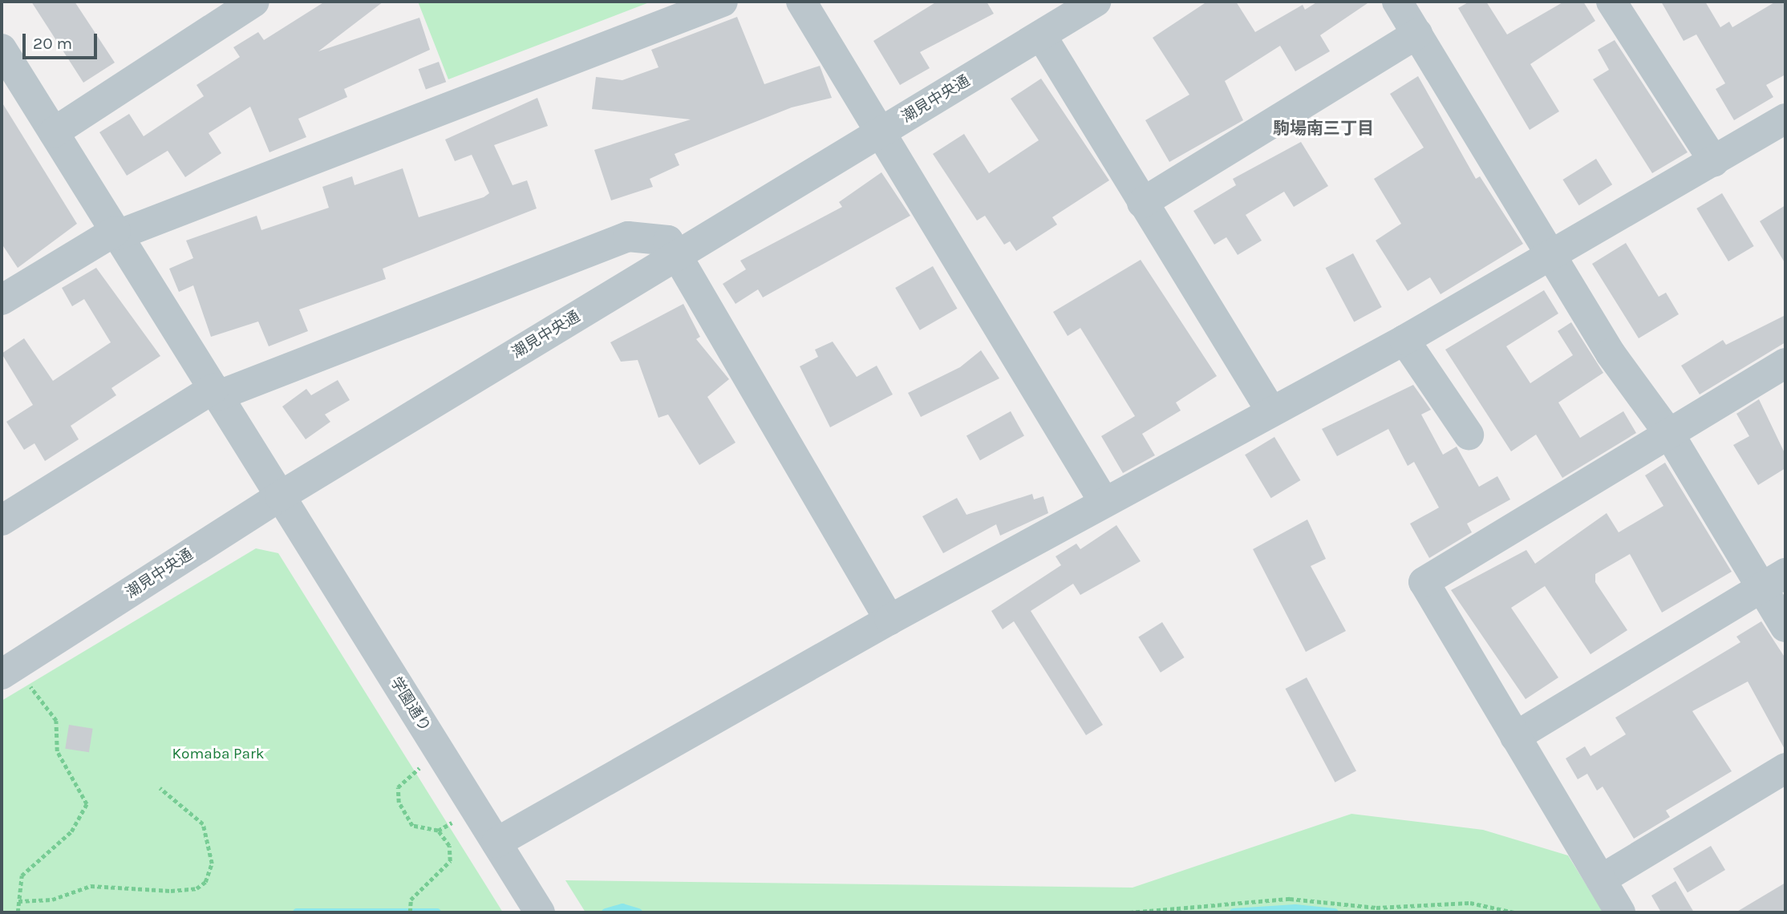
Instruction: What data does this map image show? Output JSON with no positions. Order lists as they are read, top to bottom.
{
  "streets": {
    "street": ["潮見中央通", "学園通り"]
  },
  "crossings": [
    ["潮見中央通", "学園通り"]
  ],
  "districts": ["駒場南三丁目"],
  "parks": ["Komaba Park"],
  "scale_bar": "20 m"
}
